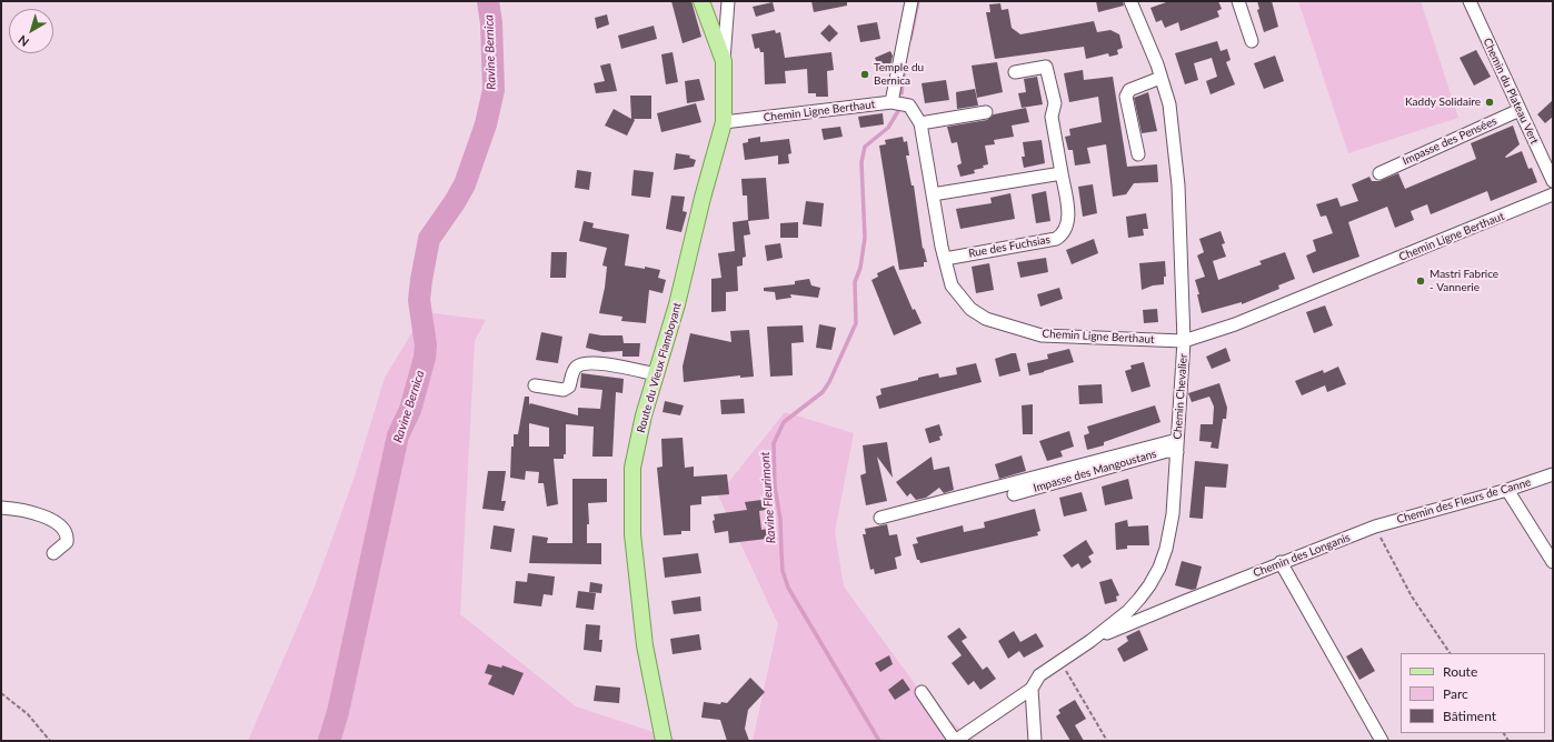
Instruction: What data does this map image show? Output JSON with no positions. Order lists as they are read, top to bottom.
{
  "streets": {
    "main road": ["Route du Vieux Flamboyant"],
    "street": [
      "Chemin du Plateau Vert",
      "Chemin Ligne Berthaut",
      "Impasse des Pensées",
      "Rue des Fuchsias",
      "Chemin Chevalier",
      "Impasse des Mangoustans",
      "Chemin des Fleurs de Canne",
      "Chemin des Longanis"
    ]
  },
  "crossings": [
    ["Chemin du Plateau Vert", "Impasse des Pensées"],
    ["Chemin Ligne Berthaut", "Rue des Fuchsias"],
    ["Chemin Ligne Berthaut", "Route du Vieux Flamboyant"],
    ["Chemin Ligne Berthaut", "Chemin Chevalier"],
    ["Chemin Chevalier", "Impasse des Mangoustans"],
    ["Chemin Chevalier", "Chemin des Longanis"],
    ["Chemin des Fleurs de Canne", "Chemin des Longanis"]
  ],
  "water": ["Ravine Bernica", "Ravine Fleurimont"],
  "places": ["Temple du Bernica", "Kaddy Solidaire", "Mastri Fabrice - Vannerie"],
  "legend": ["Route", "Parc", "Bâtiment"],
  "north": "bottom left"
}
